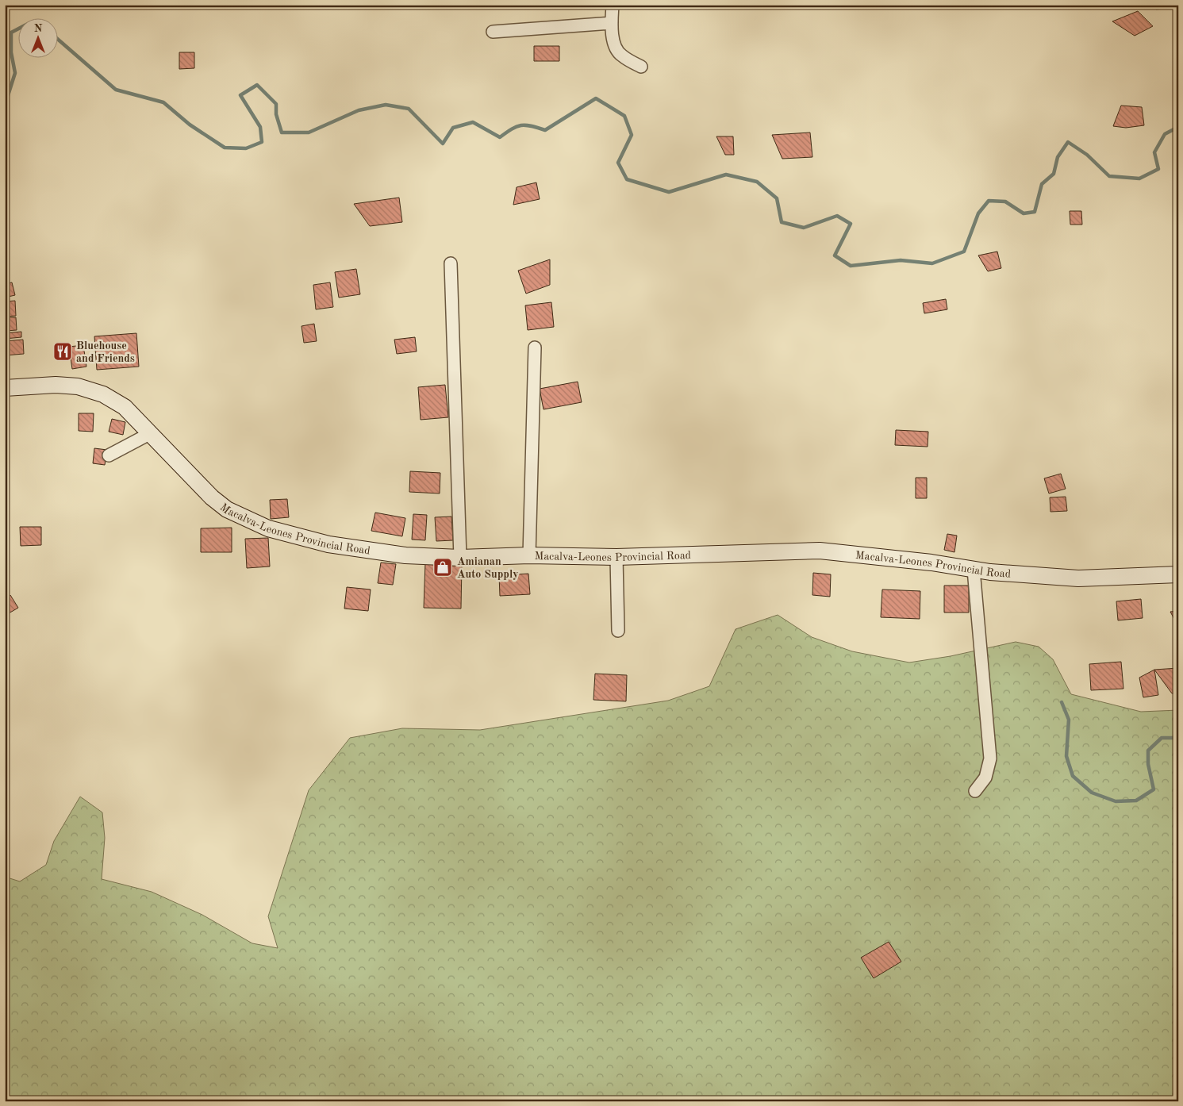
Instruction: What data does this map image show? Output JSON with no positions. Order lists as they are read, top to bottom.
{
  "streets": {
    "street": ["Macalva-Leones Provincial Road"]
  },
  "places": {
    "restaurant": ["Bluehouse and Friends"],
    "shop": ["Amianan Auto Supply"]
  },
  "north": "top"
}
